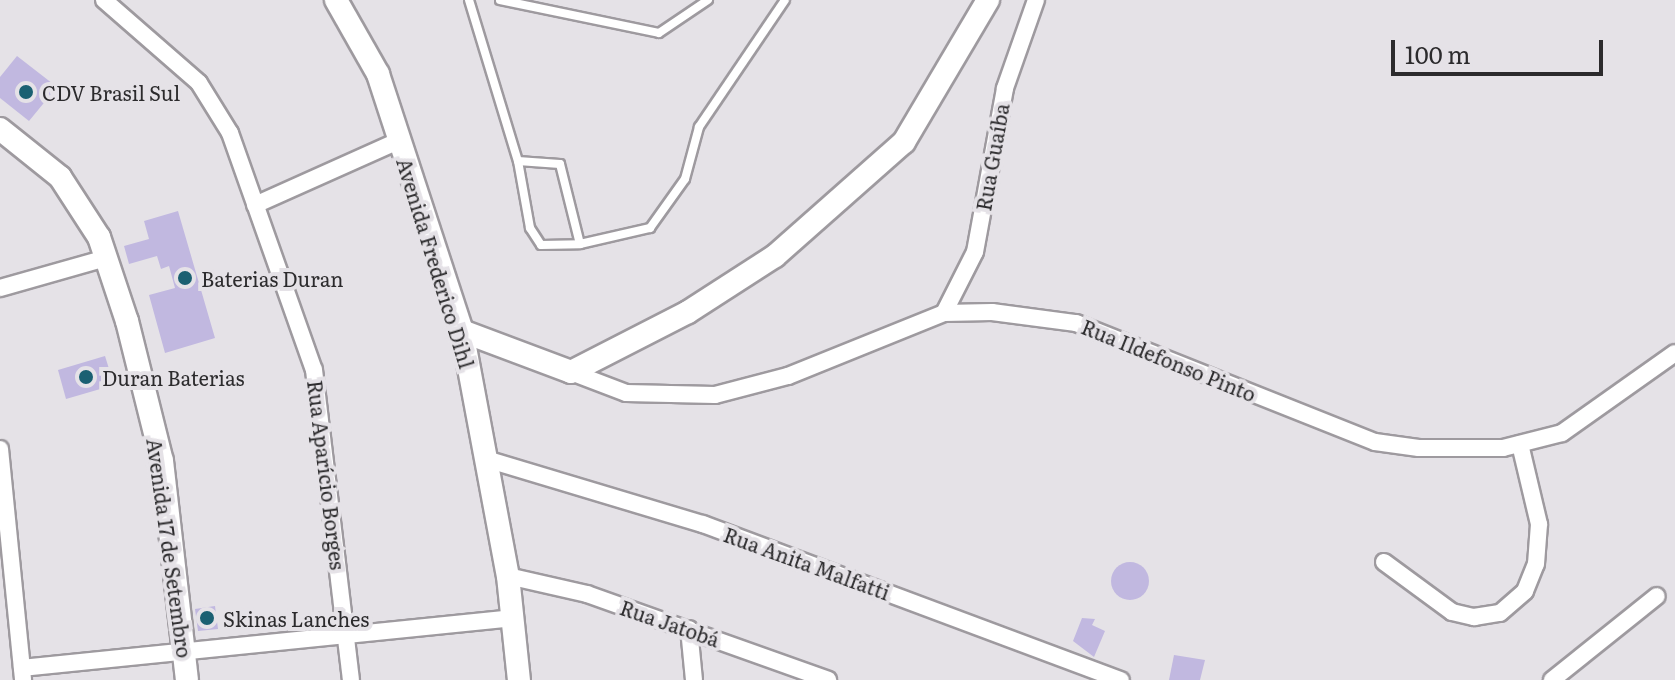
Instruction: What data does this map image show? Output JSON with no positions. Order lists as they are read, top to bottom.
{
  "streets": {
    "main road": ["Avenida Frederico Dihl", "Rua Ildefonso Pinto", "Avenida 17 de Setembro"],
    "street": [
      "Rua Guaíba",
      "Rua Aparício Borges",
      "Rua Anita Malfatti",
      "Rua Jatobá"
    ]
  },
  "crossings": [
    ["Rua Guaíba", "Rua Ildefonso Pinto"],
    ["Avenida Frederico Dihl", "Rua Ildefonso Pinto"],
    ["Avenida Frederico Dihl", "Rua Anita Malfatti"],
    ["Avenida Frederico Dihl", "Rua Jatobá"]
  ],
  "places": [
    "CDV Brasil Sul",
    "Baterias Duran",
    "Duran Baterias",
    "Skinas Lanches"
  ],
  "scale_bar": "100 m"
}
